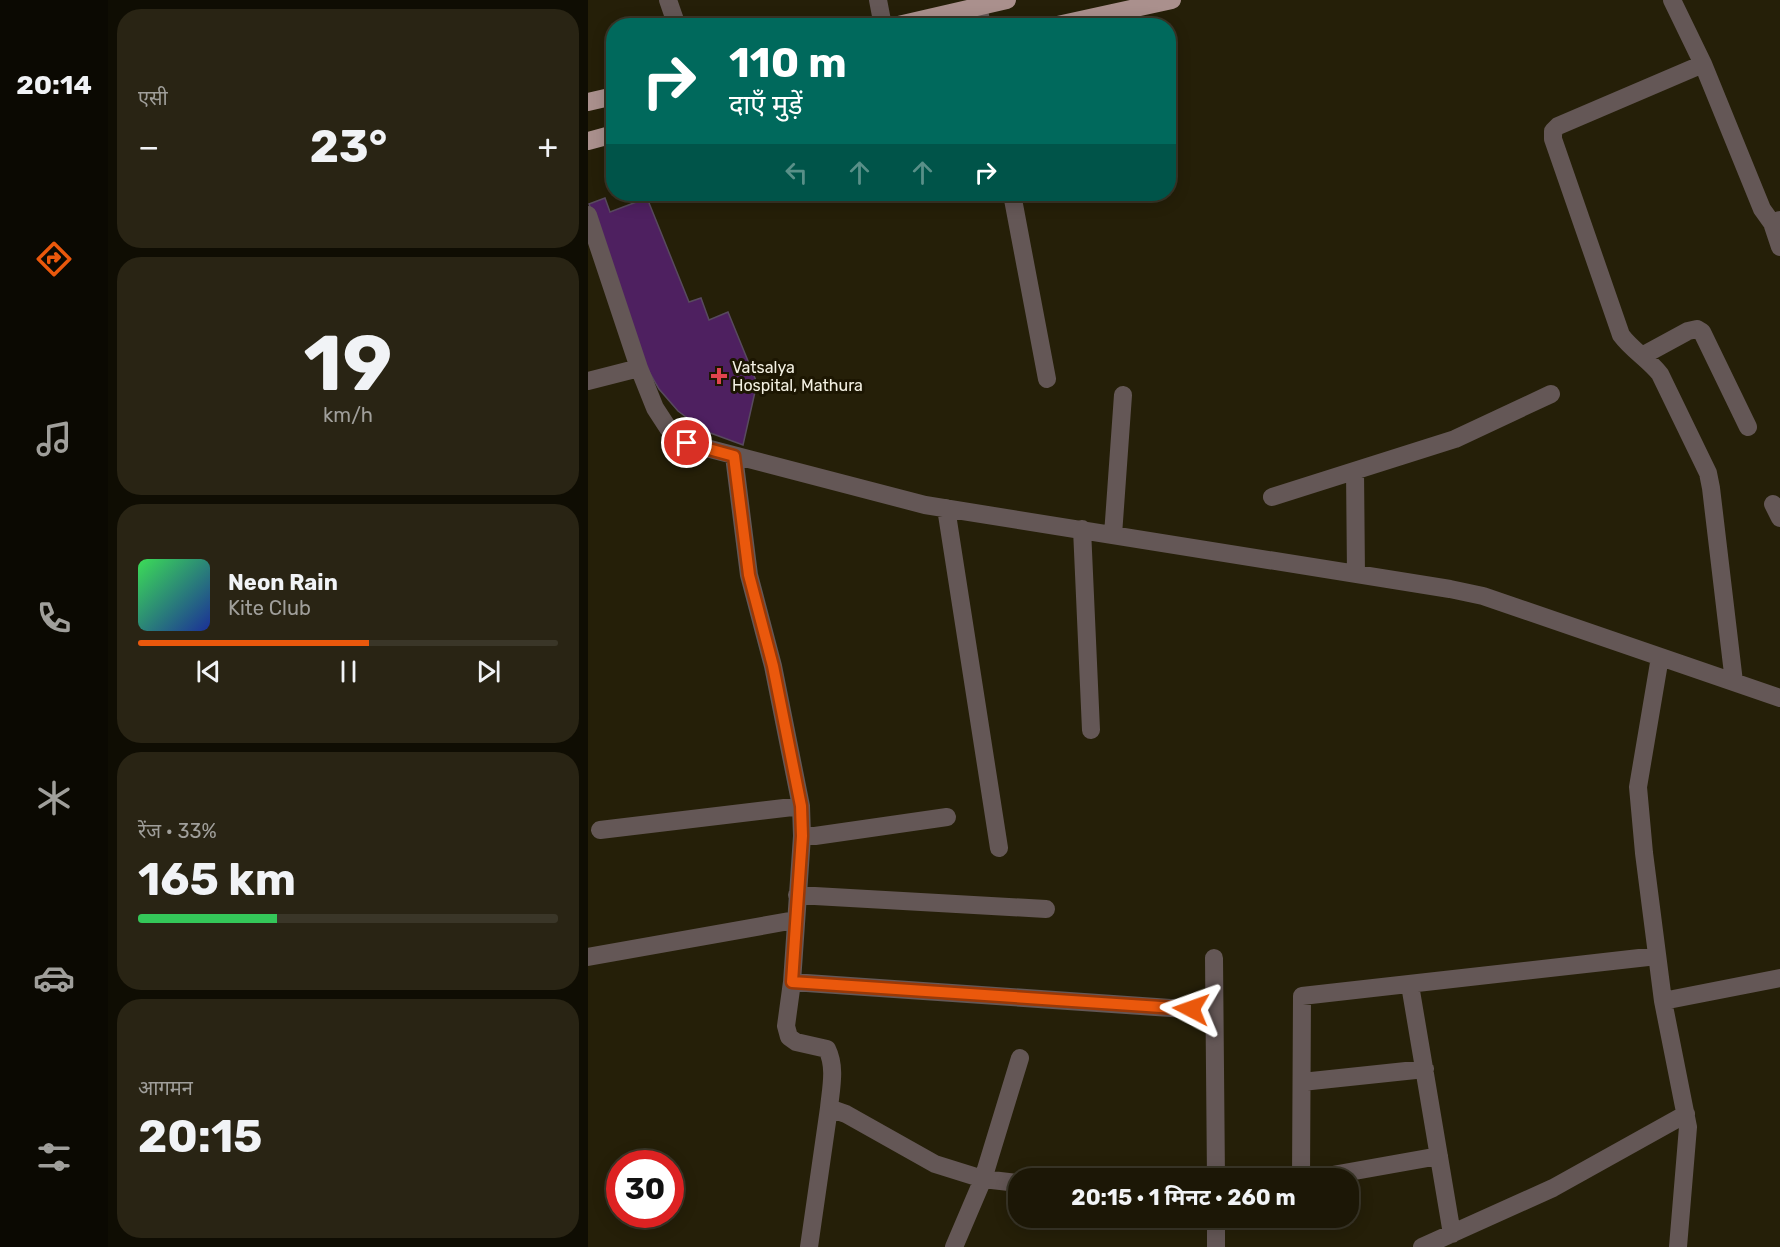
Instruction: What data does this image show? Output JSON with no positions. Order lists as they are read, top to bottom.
{
  "places": {
    "health": ["Vatsalya Hospital, Mathura"]
  },
  "page": {
    "tabs": "20:14",
    "tile": [
      "एसी",
      ["19", "km/h"],
      ["रेंज · 33%", "165 km"],
      ["आगमन", "20:15"]
    ],
    "turn": ["110 m", "दाएँ मुड़ें"],
    "heat": ["−", "23°", "+"],
    "song": ["Neon Rain", "Kite Club"],
    "limit": "30",
    "trip": "20:15 · 1 मिनट · 260 m"
  }
}
